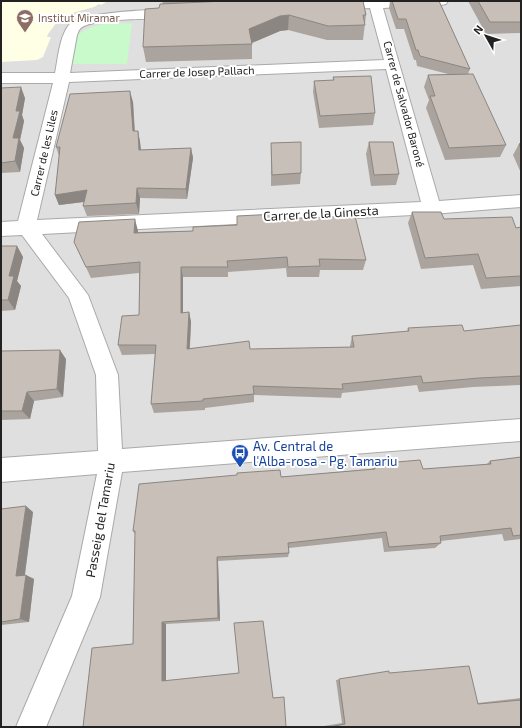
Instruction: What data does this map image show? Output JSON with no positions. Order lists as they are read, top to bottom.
{
  "streets": {
    "street": [
      "Carrer de Josep Pallach",
      "Carrer de Salvador Baroné",
      "Carrer de les Liles",
      "Carrer de la Ginesta",
      "Passeig del Tamariu"
    ]
  },
  "crossings": [
    ["Carrer de Josep Pallach", "Carrer de Salvador Baroné"],
    ["Carrer de Josep Pallach", "Carrer de les Liles"],
    ["Carrer de Salvador Baroné", "Carrer de la Ginesta"],
    ["Carrer de les Liles", "Carrer de la Ginesta"],
    ["Carrer de les Liles", "Passeig del Tamariu"],
    ["Carrer de la Ginesta", "Passeig del Tamariu"]
  ],
  "places": {
    "school or university": ["Institut Miramar"],
    "bus stop": ["Av. Central de l'Alba-rosa - Pg. Tamariu"]
  },
  "north": "top left"
}
